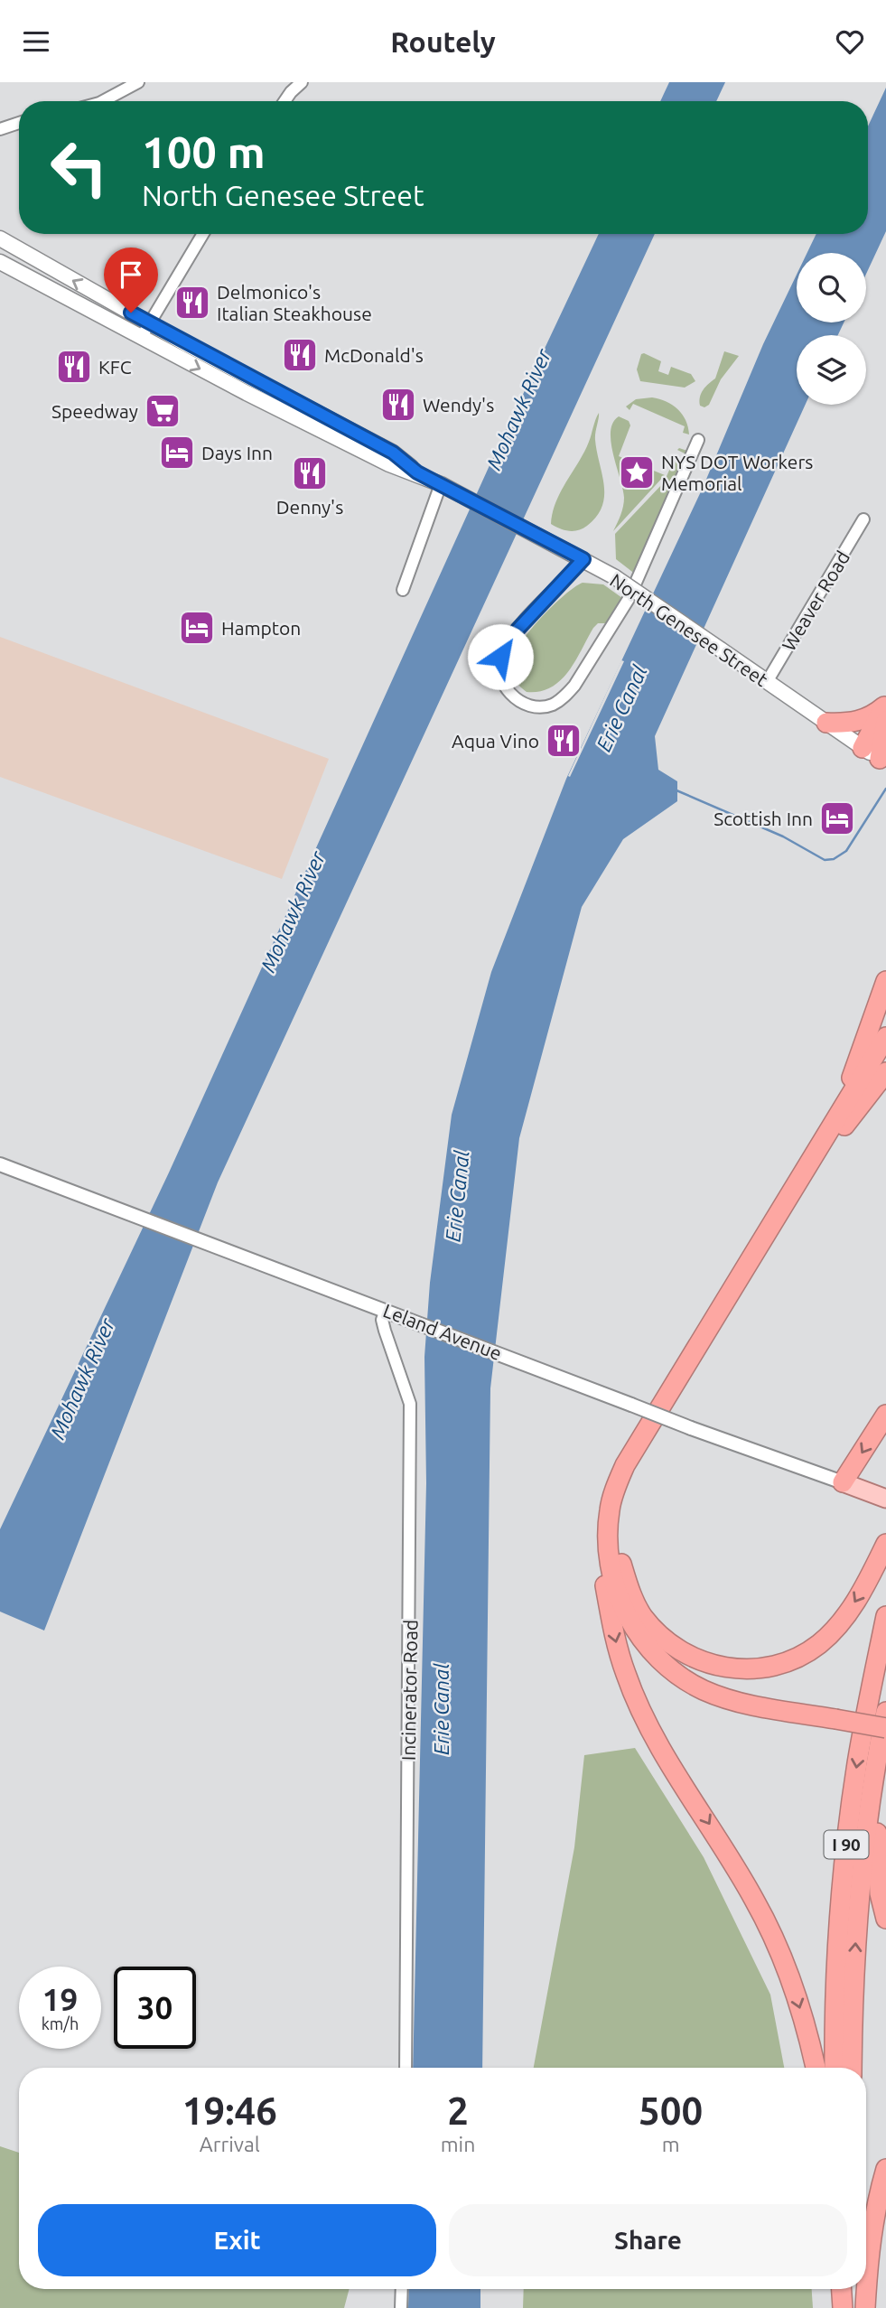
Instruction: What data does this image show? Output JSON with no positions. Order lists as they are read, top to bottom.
{
  "streets": {
    "highway": ["I 90"],
    "main road": ["North Genesee Street", "Leland Avenue"],
    "street": ["Weaver Road", "Incinerator Road"]
  },
  "crossings": [
    ["Weaver Road", "North Genesee Street"],
    ["Leland Avenue", "Incinerator Road"]
  ],
  "water": ["Mohawk River", "Erie Canal"],
  "places": {
    "restaurant": [
      "Delmonico's Italian Steakhouse",
      "McDonald's",
      "KFC",
      "Wendy's",
      "Denny's",
      "Aqua Vino"
    ],
    "supermarket": ["Speedway"],
    "hotel": ["Days Inn", "Hampton", "Scottish Inn"],
    "place": ["NYS DOT Workers Memorial"]
  },
  "page": {
    "header": "Routely",
    "turn": ["100 m", "North Genesee Street"],
    "speed": "19 km/h",
    "limit": "30",
    "eta": [
      "19:46",
      "Arrival",
      "2",
      "min",
      "500",
      "m"
    ],
    "buttons": ["Exit", "Share"]
  }
}
